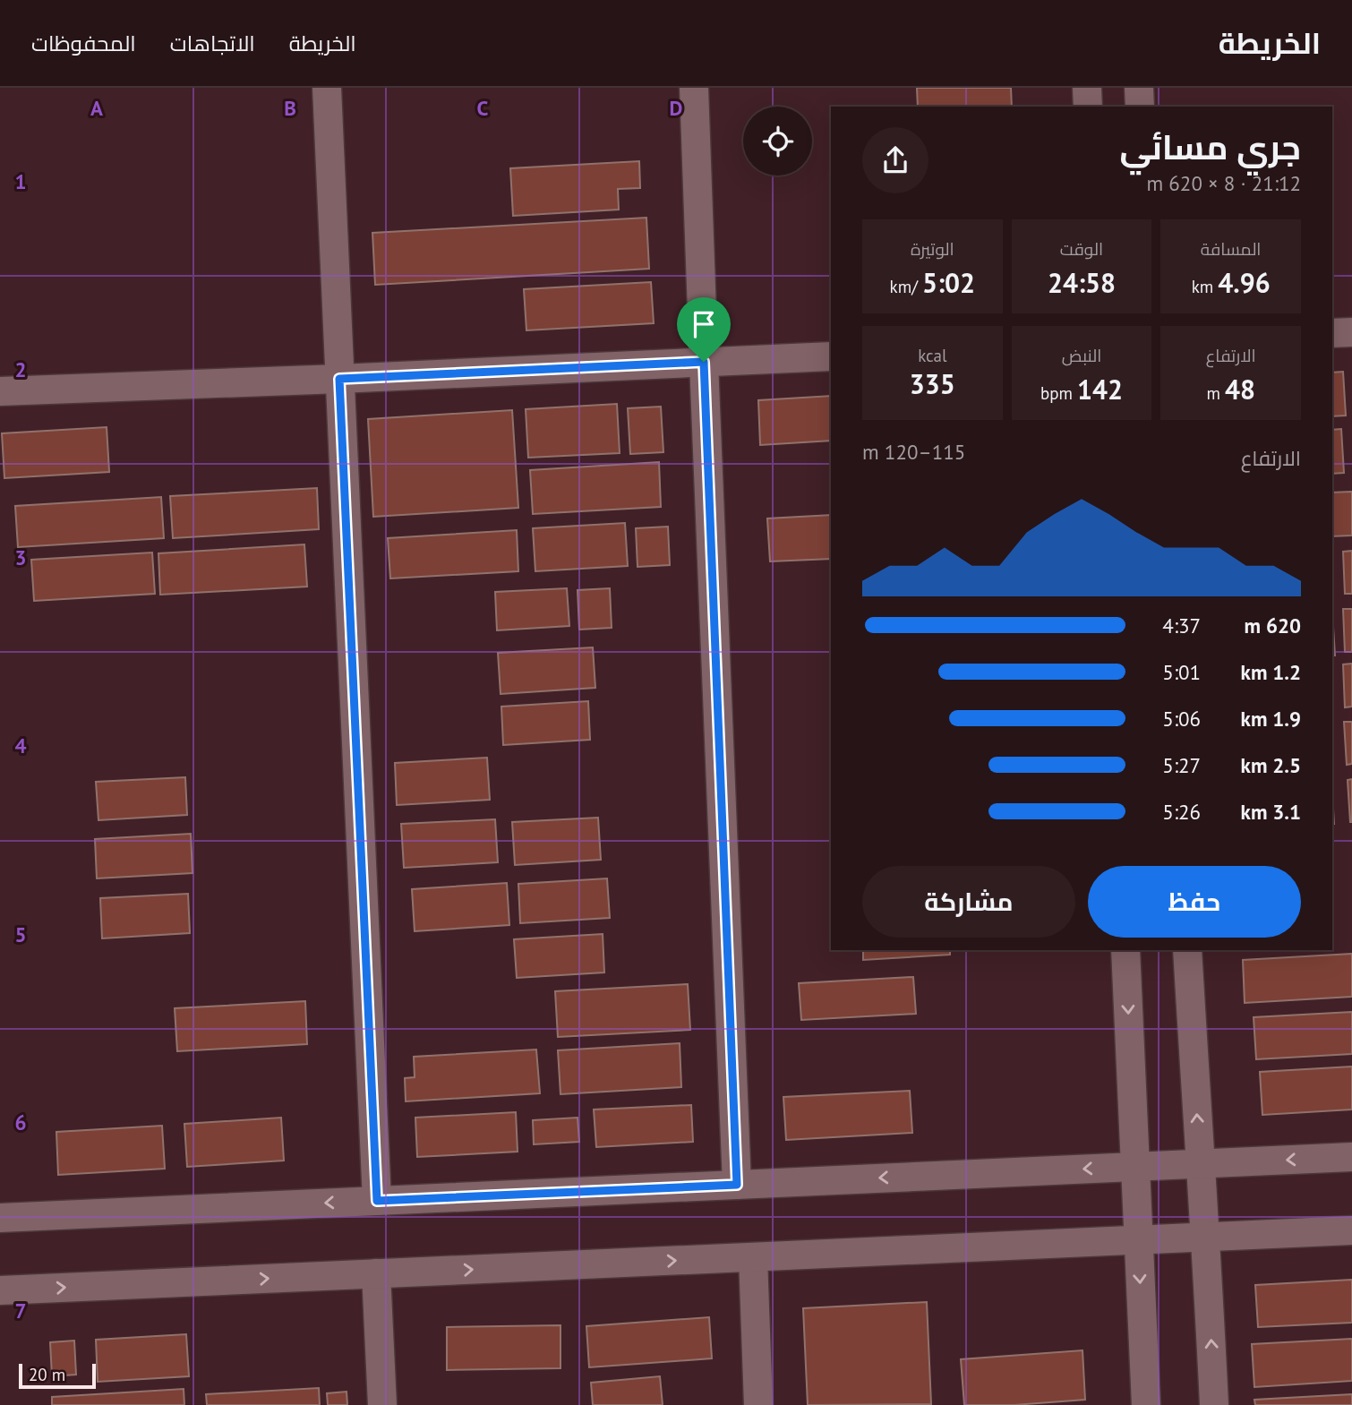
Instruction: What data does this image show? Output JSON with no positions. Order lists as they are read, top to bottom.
{
  "scale_bar": "20 m",
  "page": {
    "header": "الخريطة",
    "nav": ["الخريطة", "الاتجاهات", "المحفوظات"],
    "heading": ["جري مسائي", "21:12 · 8 × 620 m"],
    "stats": [
      ["المسافة", "4.96 km"],
      ["الوقت", "24:58"],
      ["الوتيرة", "5:02 /km"],
      ["الارتفاع", "48 m"],
      ["النبض", "142 bpm"],
      ["kcal", "335"]
    ],
    "chart": ["الارتفاع", "115–120 m"],
    "list": [
      {
        "name": "620 m",
        "note": "4:37"
      },
      {
        "name": "1.2 km",
        "note": "5:01"
      },
      {
        "name": "1.9 km",
        "note": "5:06"
      },
      {
        "name": "2.5 km",
        "note": "5:27"
      },
      {
        "name": "3.1 km",
        "note": "5:26"
      }
    ],
    "buttons": ["حفظ", "مشاركة"],
    "scale": "20 m"
  },
  "grid": {
    "columns": [
      "A",
      "B",
      "C",
      "D"
    ],
    "rows": [
      "1",
      "2",
      "3",
      "4",
      "5",
      "6",
      "7"
    ]
  }
}
